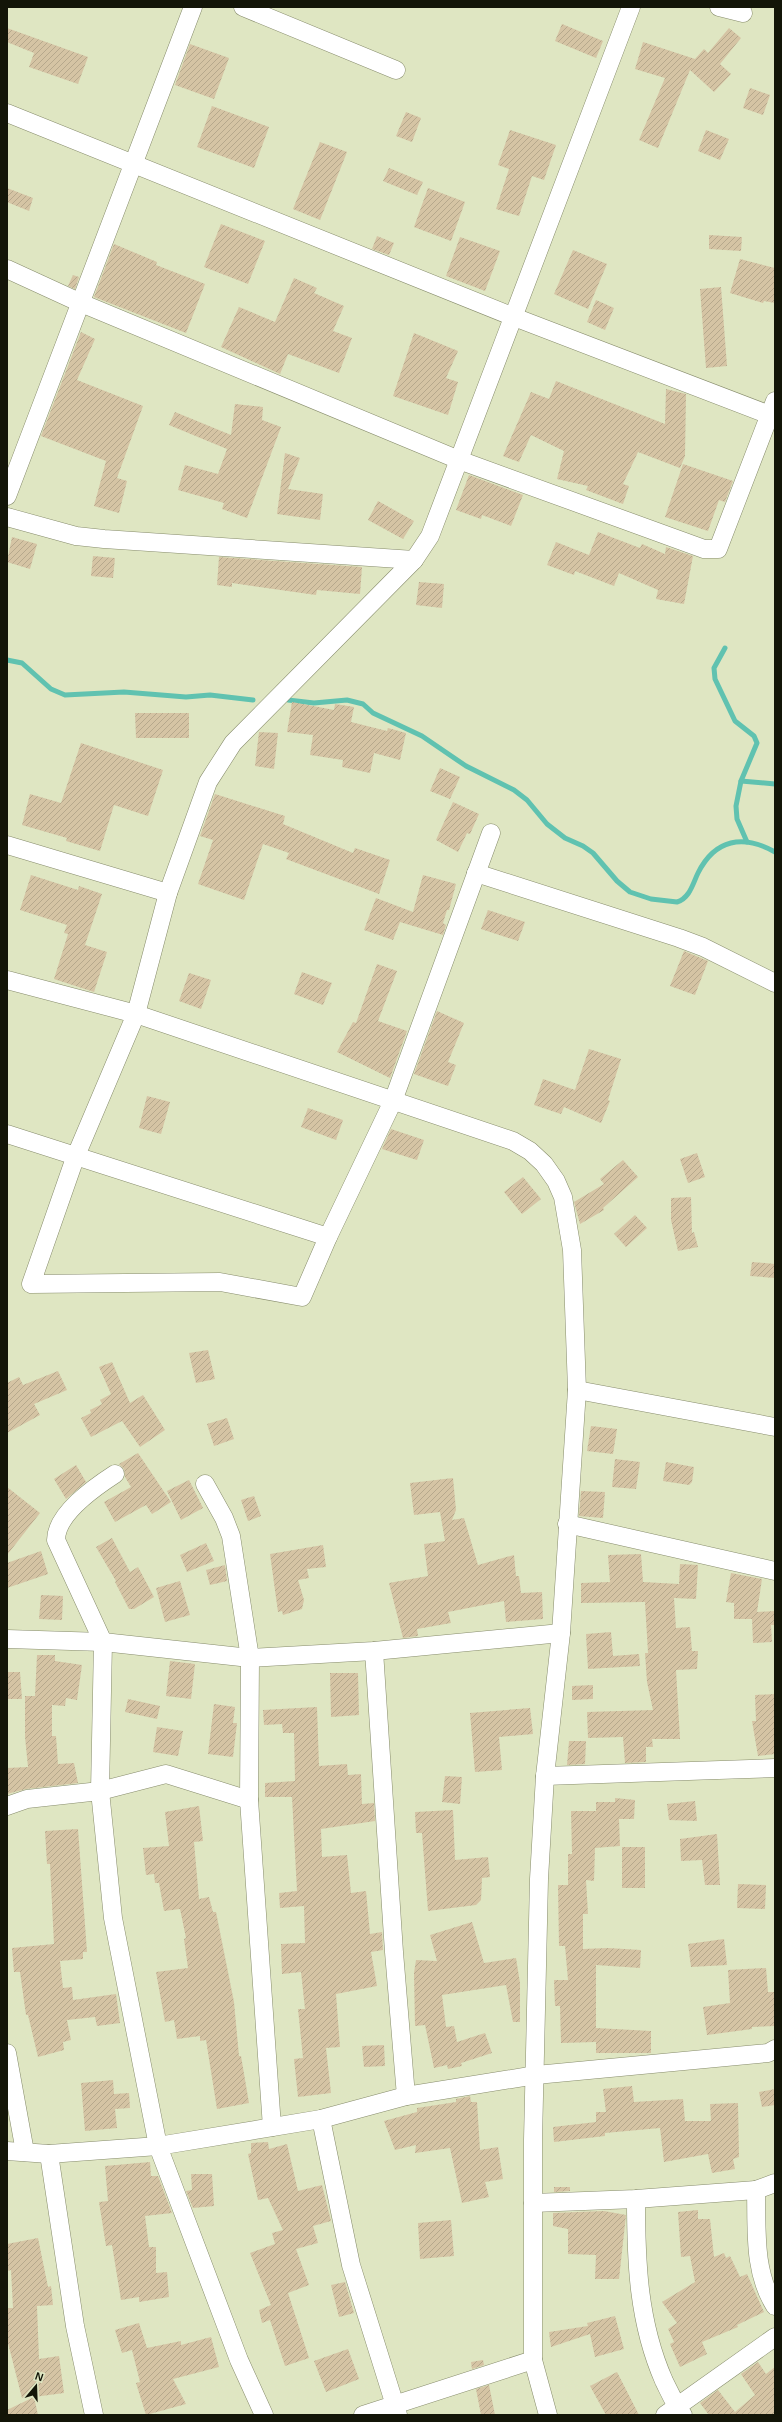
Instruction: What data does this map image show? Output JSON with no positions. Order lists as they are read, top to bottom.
{
  "north": "top"
}
